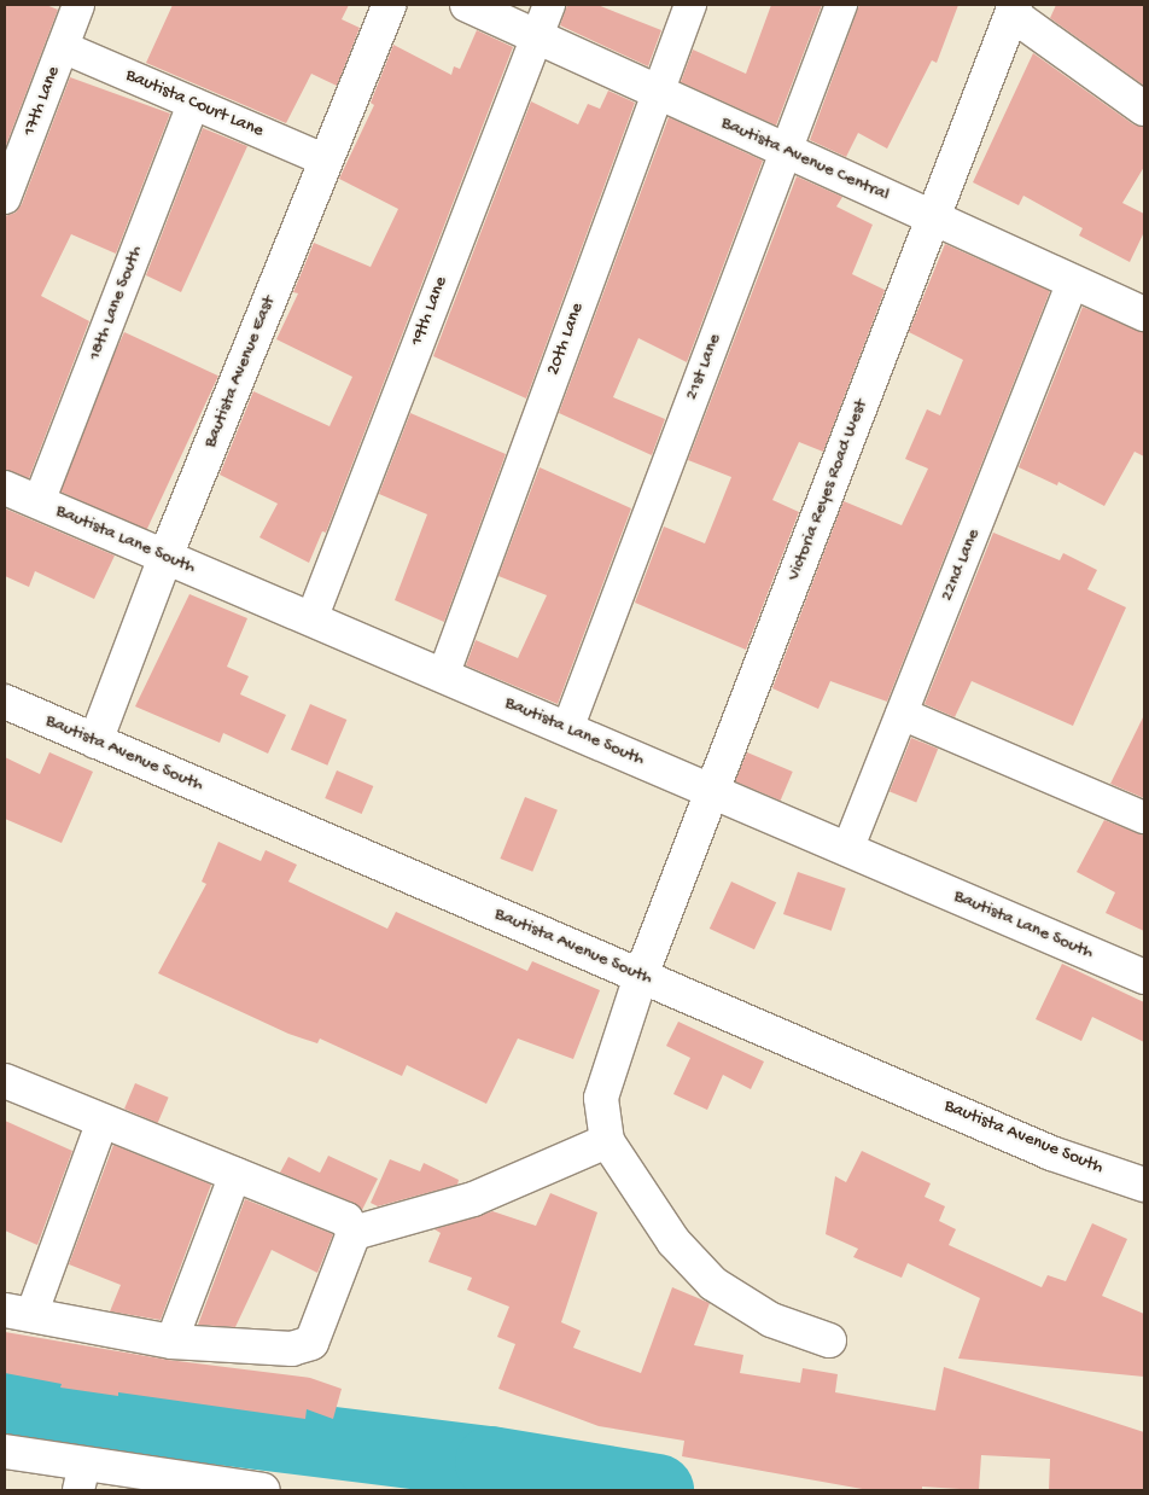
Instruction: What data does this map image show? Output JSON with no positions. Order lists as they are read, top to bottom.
{
  "streets": {
    "street": [
      "17th Lane",
      "Bautista Court Lane",
      "Bautista Avenue Central",
      "18th Lane South",
      "19th Lane",
      "20th Lane",
      "21st Lane",
      "Bautista Avenue East",
      "Victoria Reyes Road West",
      "Bautista Lane South",
      "22nd Lane",
      "Bautista Avenue South"
    ]
  },
  "crossings": [
    ["17th Lane", "Bautista Court Lane"],
    ["Bautista Court Lane", "18th Lane South"],
    ["Bautista Court Lane", "Bautista Avenue East"],
    ["Bautista Avenue Central", "19th Lane"],
    ["Bautista Avenue Central", "20th Lane"],
    ["Bautista Avenue Central", "21st Lane"],
    ["Bautista Avenue Central", "Victoria Reyes Road West"],
    ["Bautista Avenue Central", "22nd Lane"],
    ["18th Lane South", "Bautista Lane South"],
    ["19th Lane", "Bautista Lane South"],
    ["20th Lane", "Bautista Lane South"],
    ["21st Lane", "Bautista Lane South"],
    ["Bautista Avenue East", "Bautista Lane South"],
    ["Bautista Avenue East", "Bautista Avenue South"],
    ["Victoria Reyes Road West", "Bautista Lane South"],
    ["Victoria Reyes Road West", "Bautista Avenue South"],
    ["Bautista Lane South", "22nd Lane"]
  ]
}
